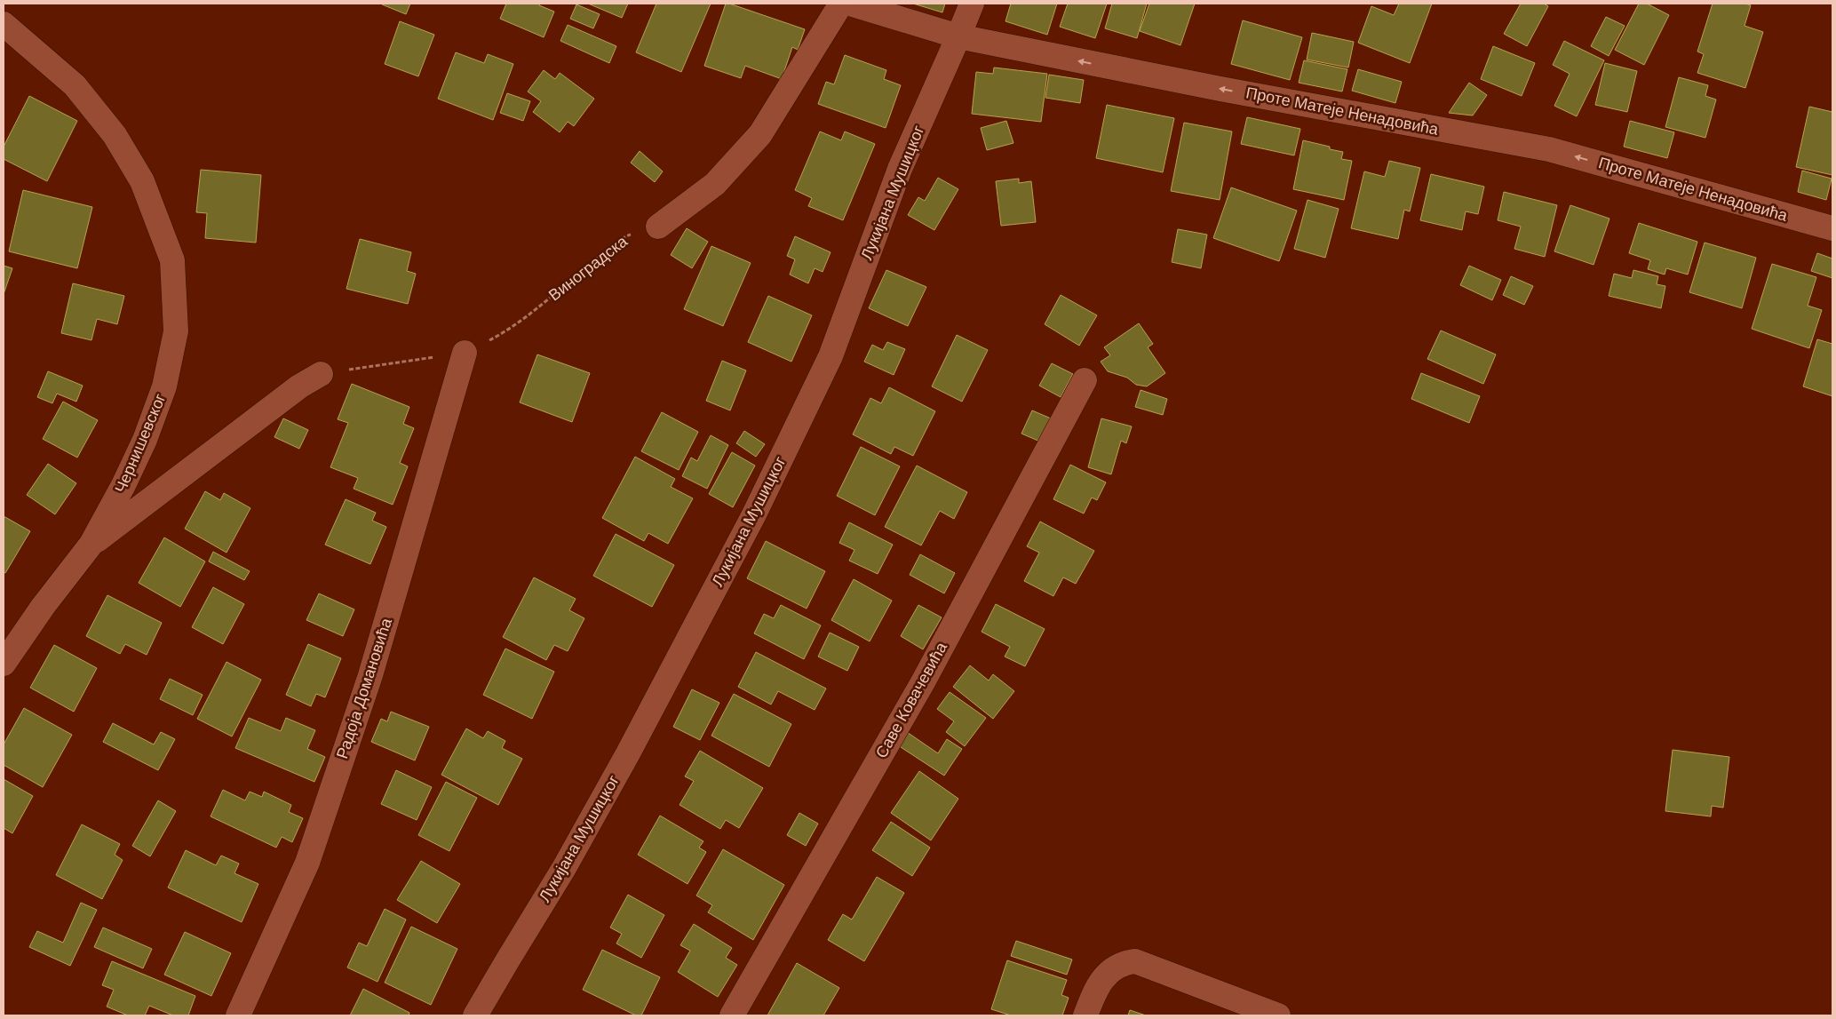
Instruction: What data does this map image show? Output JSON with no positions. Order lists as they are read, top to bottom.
{
  "streets": {
    "street": [
      "Проте Матеје Ненадовића",
      "Лукијана Мушицког",
      "Чернишевског",
      "Радоја Домановића",
      "Саве Ковачевића"
    ],
    "path": ["Виноградска"]
  },
  "crossings": [
    ["Проте Матеје Ненадовића", "Лукијана Мушицког"],
    ["Виноградска", "Чернишевског"],
    ["Виноградска", "Радоја Домановића"]
  ],
  "one_way": ["Проте Матеје Ненадовића"]
}
